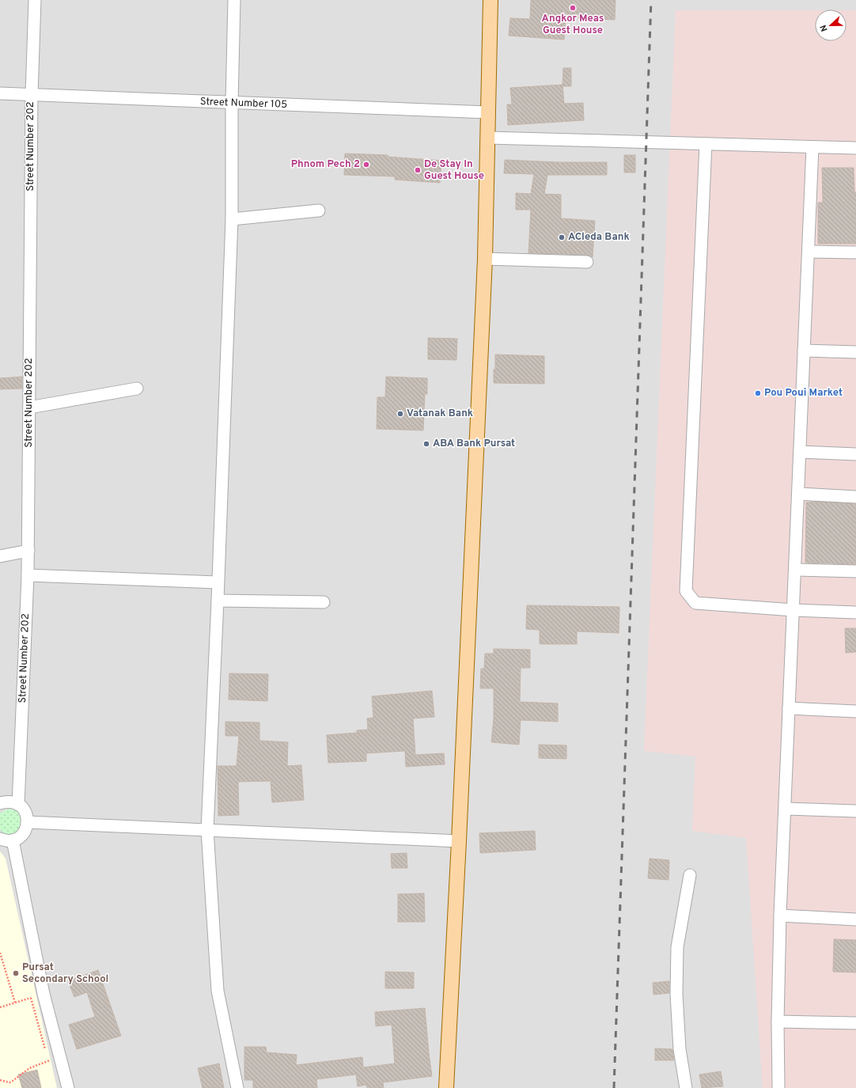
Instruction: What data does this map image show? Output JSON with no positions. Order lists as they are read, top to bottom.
{
  "streets": {
    "street": ["Street Number 105", "Street Number 202"]
  },
  "crossings": [
    ["Street Number 105", "Street Number 202"]
  ],
  "places": [
    "Angkor Meas Guest House",
    "Phnom Pech 2",
    "De Stay In Guest House",
    "ACleda Bank",
    "Pou Poui Market",
    "Vatanak Bank",
    "ABA Bank Pursat",
    "Pursat Secondary School"
  ],
  "north": "left"
}
